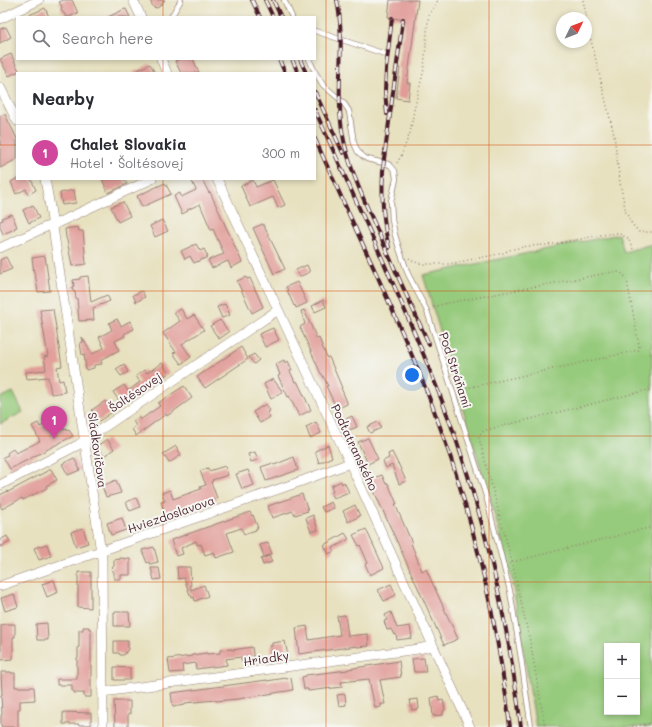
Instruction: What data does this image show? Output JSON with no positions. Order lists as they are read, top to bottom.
{
  "streets": {
    "street": [
      "Šoltésovej",
      "Podtatranského",
      "Sládkovičova",
      "Hviezdoslavova",
      "Hriadky"
    ],
    "lane": ["Pod Stráňami"]
  },
  "crossings": [
    ["Šoltésovej", "Podtatranského"],
    ["Šoltésovej", "Sládkovičova"],
    ["Podtatranského", "Hviezdoslavova"],
    ["Podtatranského", "Hriadky"],
    ["Sládkovičova", "Hviezdoslavova"],
    ["Sládkovičova", "Hriadky"]
  ],
  "north": "top right",
  "page": {
    "search": "Search here",
    "heading": "Nearby",
    "list": [
      {
        "mark": "1",
        "name": "Chalet Slovakia",
        "note": "Hotel · Šoltésovej",
        "value": "300 m"
      }
    ],
    "pins": "1",
    "map_buttons": ["+", "−"]
  }
}
